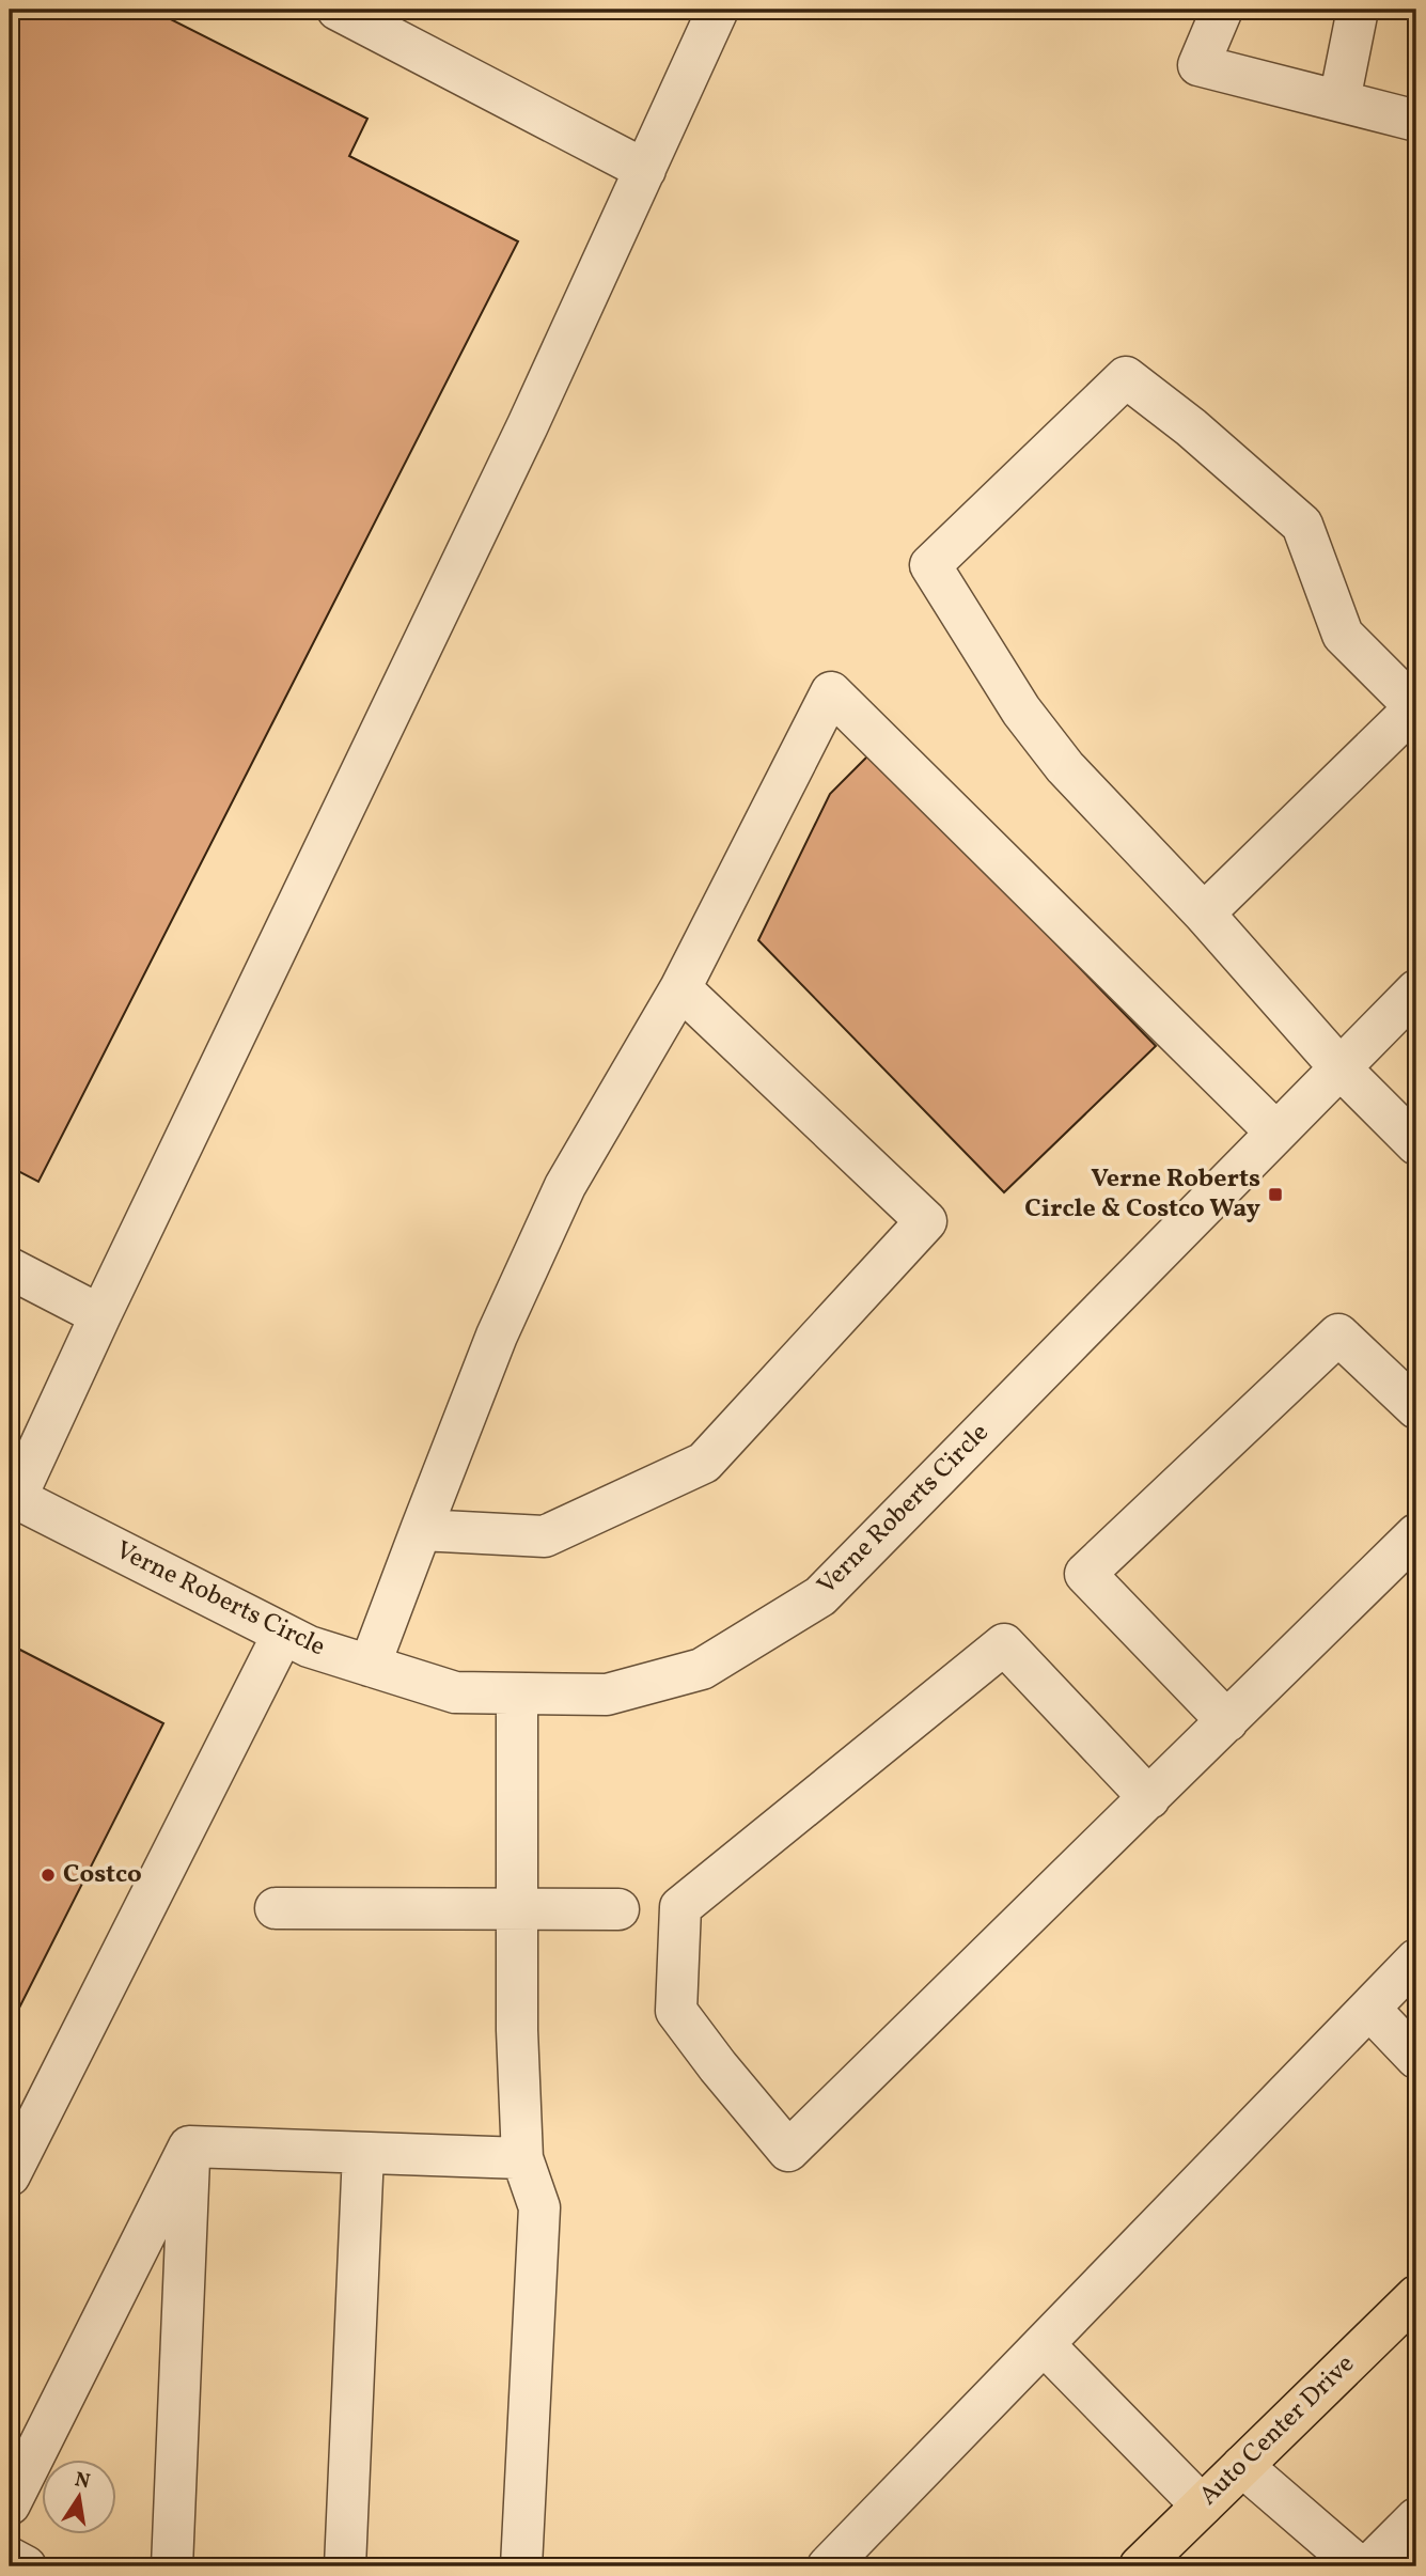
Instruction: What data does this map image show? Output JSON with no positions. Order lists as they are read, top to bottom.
{
  "streets": {
    "main road": ["Auto Center Drive"],
    "street": ["Verne Roberts Circle"]
  },
  "places": {
    "transit": ["Verne Roberts Circle & Costco Way"],
    "other": ["Costco"]
  },
  "north": "top"
}
